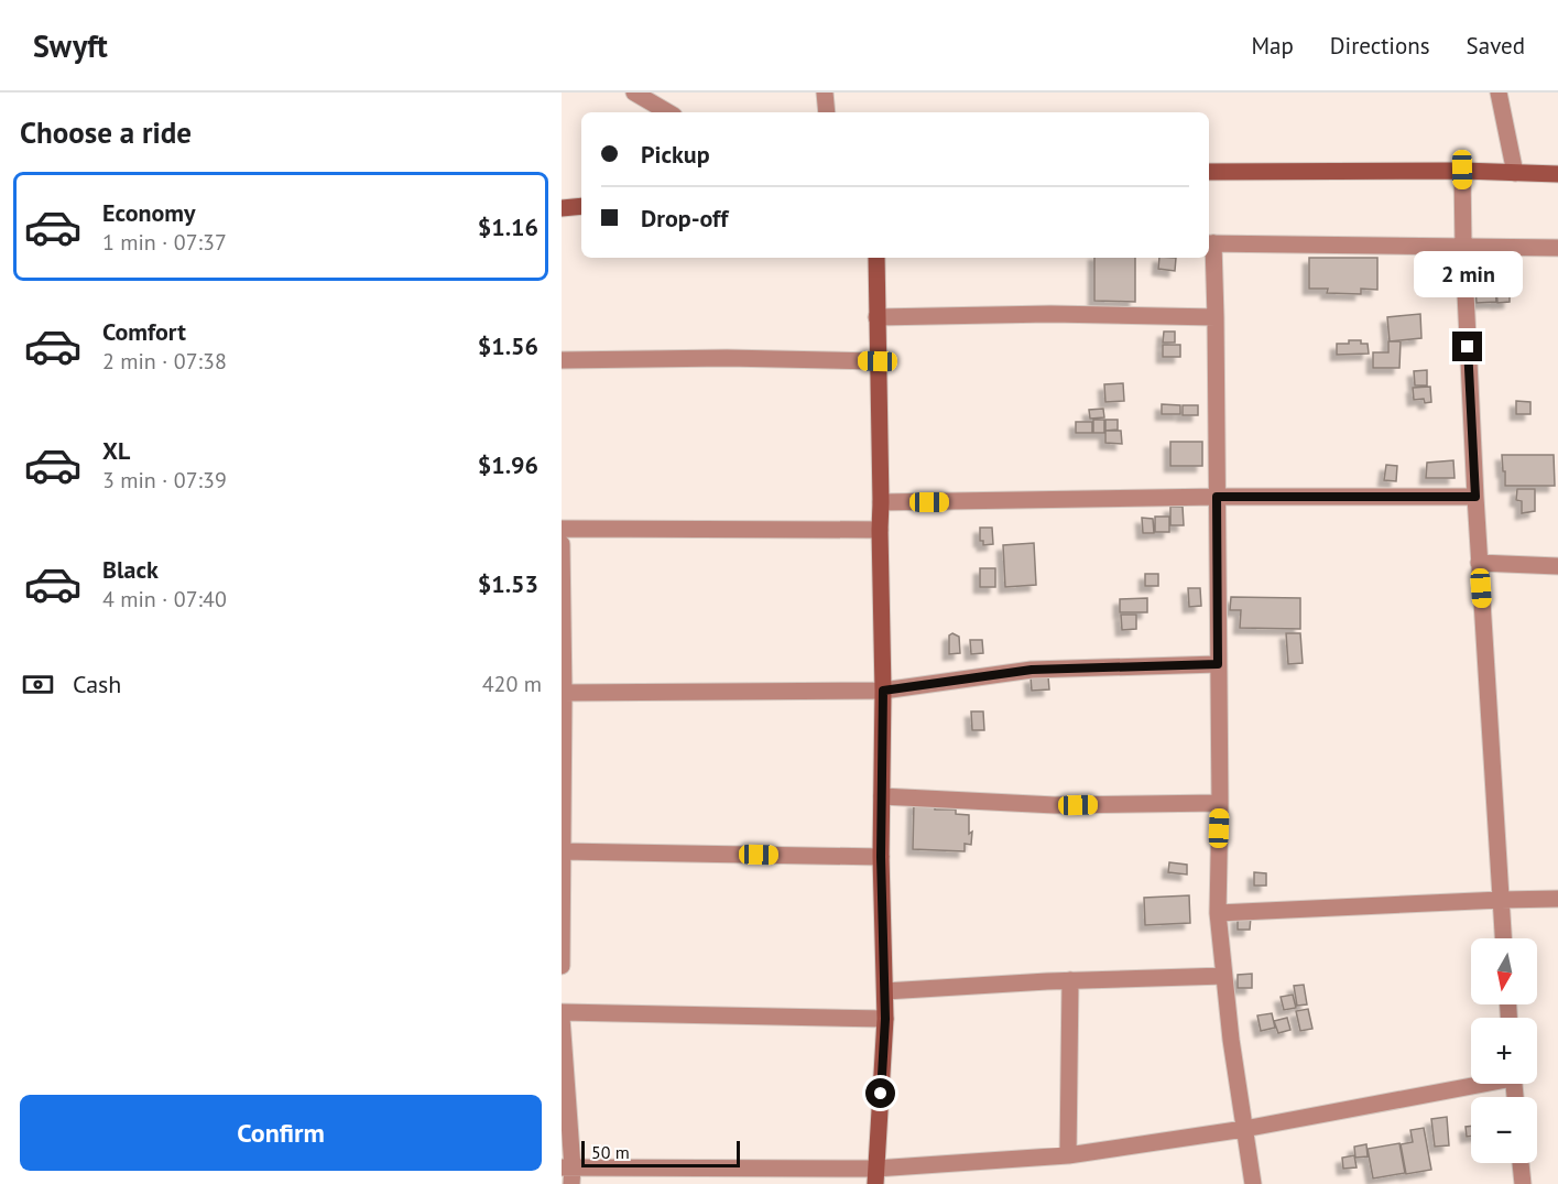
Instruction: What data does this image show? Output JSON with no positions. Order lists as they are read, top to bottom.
{
  "scale_bar": "50 m",
  "north": "bottom",
  "page": {
    "header": "Swyft",
    "nav": ["Map", "Directions", "Saved"],
    "heading": "Choose a ride",
    "banner": ["Pickup", "Drop-off"],
    "list": [
      {
        "name": "Economy",
        "note": "1 min · 07:37",
        "value": "$1.16"
      },
      {
        "name": "Comfort",
        "note": "2 min · 07:38",
        "value": "$1.56"
      },
      {
        "name": "XL",
        "note": "3 min · 07:39",
        "value": "$1.96"
      },
      {
        "name": "Black",
        "note": "4 min · 07:40",
        "value": "$1.53"
      }
    ],
    "bubble": "2 min",
    "pay": ["Cash", "420 m"],
    "map_buttons": ["+", "−"],
    "buttons": "Confirm",
    "scale": "50 m"
  }
}
